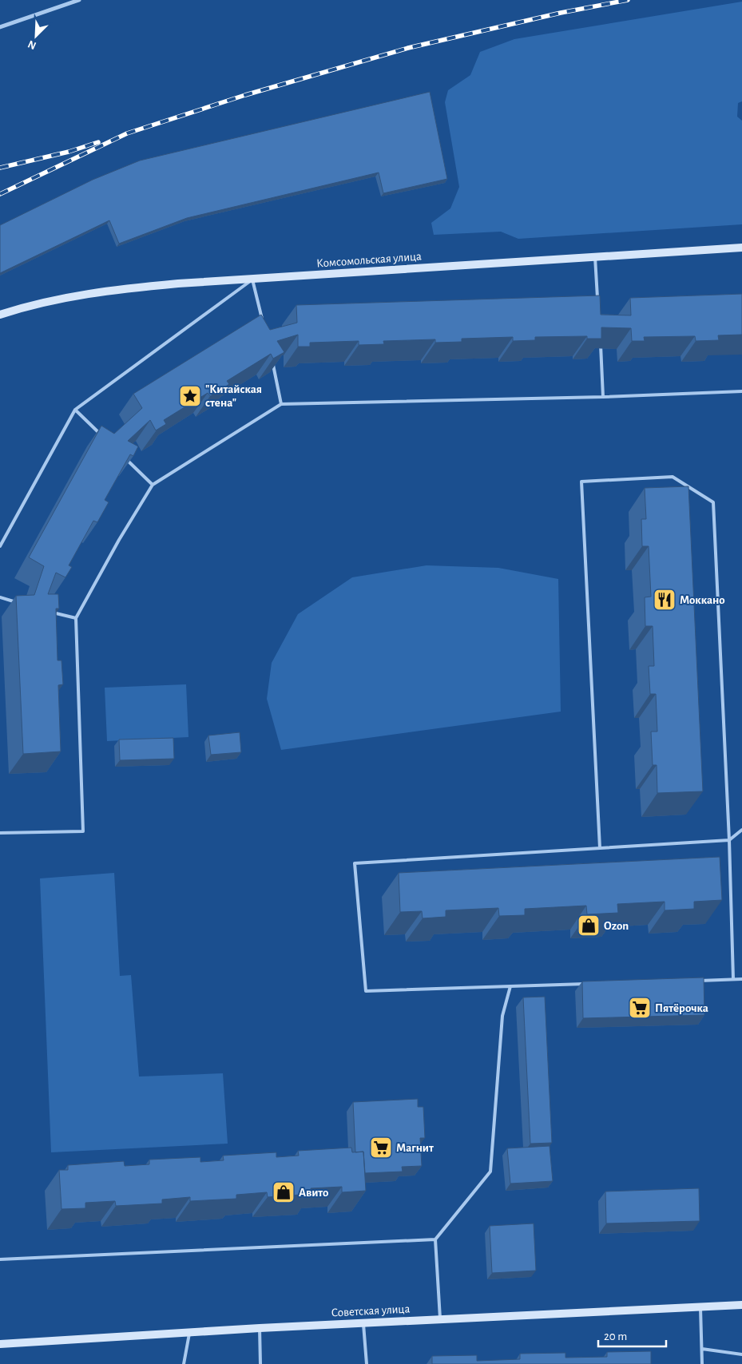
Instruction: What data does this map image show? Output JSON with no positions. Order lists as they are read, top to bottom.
{
  "streets": {
    "street": ["Комсомольская улица", "Советская улица"]
  },
  "places": {
    "place": ["\"Китайская стена\""],
    "restaurant": ["Моккано"],
    "shop": ["Ozon", "Авито"],
    "supermarket": ["Пятёрочка", "Магнит"]
  },
  "scale_bar": "20 m",
  "north": "bottom left"
}
